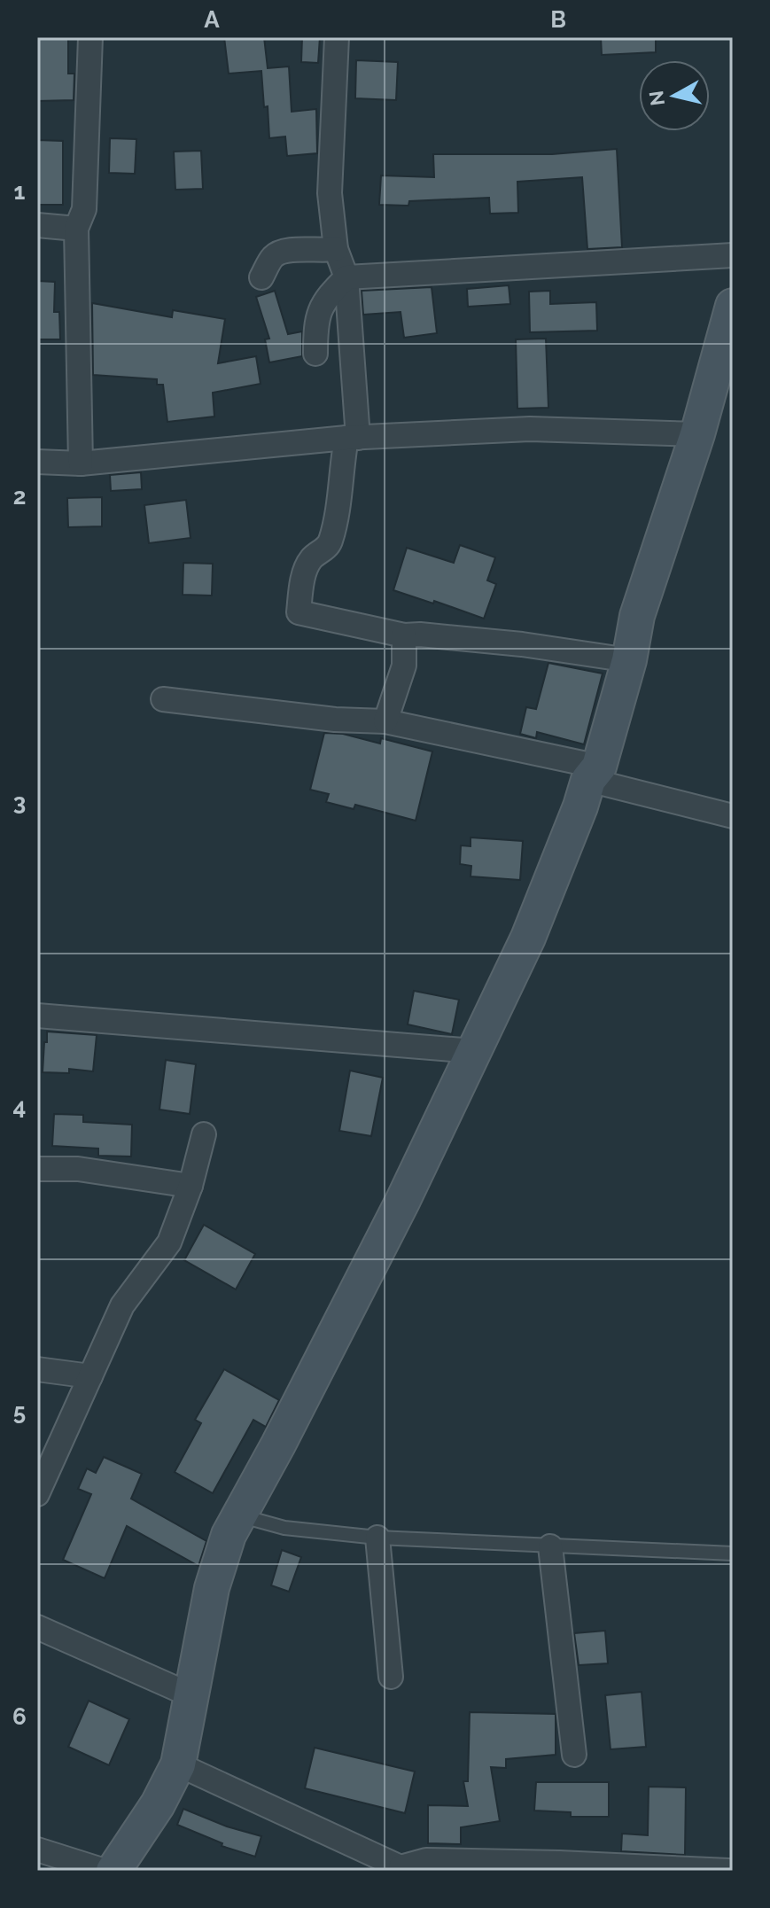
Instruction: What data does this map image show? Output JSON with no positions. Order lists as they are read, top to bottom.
{
  "north": "left",
  "grid": {
    "columns": ["A", "B"],
    "rows": [
      "1",
      "2",
      "3",
      "4",
      "5",
      "6"
    ]
  }
}
